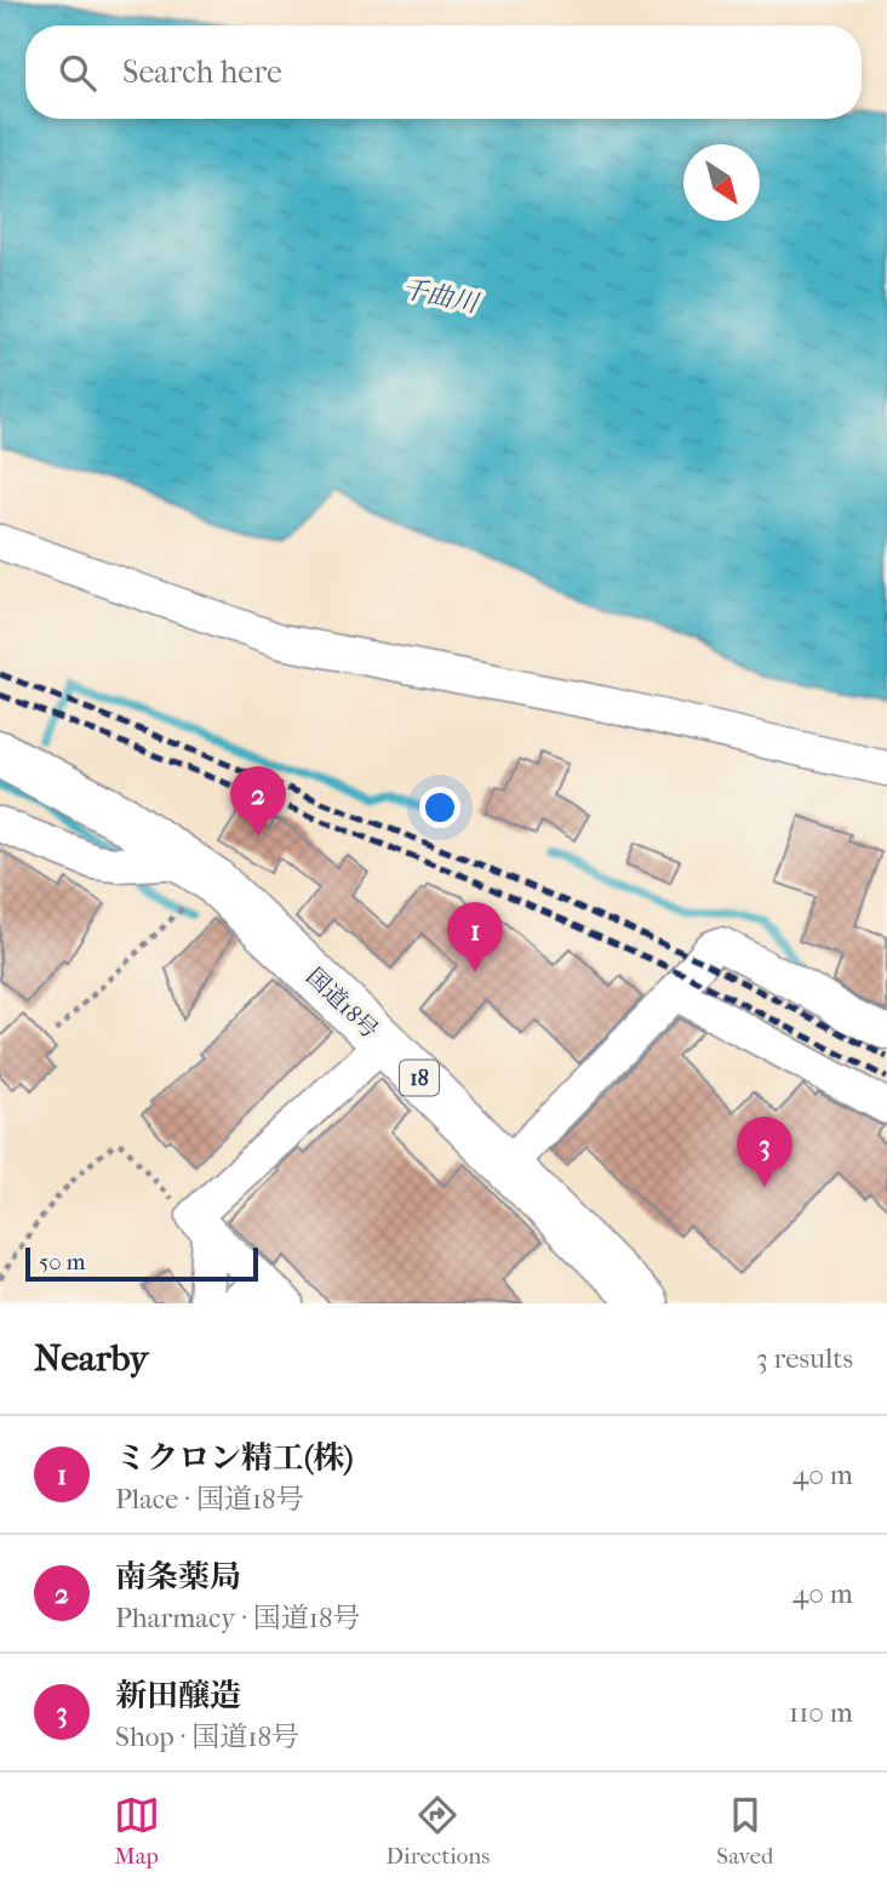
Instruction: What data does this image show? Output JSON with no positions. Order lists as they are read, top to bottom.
{
  "streets": {
    "highway": ["国道18号", "18"]
  },
  "water": ["千曲川"],
  "scale_bar": "50 m",
  "north": "bottom right",
  "page": {
    "search": "Search here",
    "pins": ["2", "1", "3"],
    "scale": "50 m",
    "heading": ["Nearby", "3 results"],
    "list": [
      {
        "mark": "1",
        "name": "ミクロン精工(株)",
        "note": "Place · 国道18号",
        "value": "40 m"
      },
      {
        "mark": "2",
        "name": "南条薬局",
        "note": "Pharmacy · 国道18号",
        "value": "40 m"
      },
      {
        "mark": "3",
        "name": "新田醸造",
        "note": "Shop · 国道18号",
        "value": "110 m"
      }
    ],
    "nav": ["Map", "Directions", "Saved"]
  }
}
